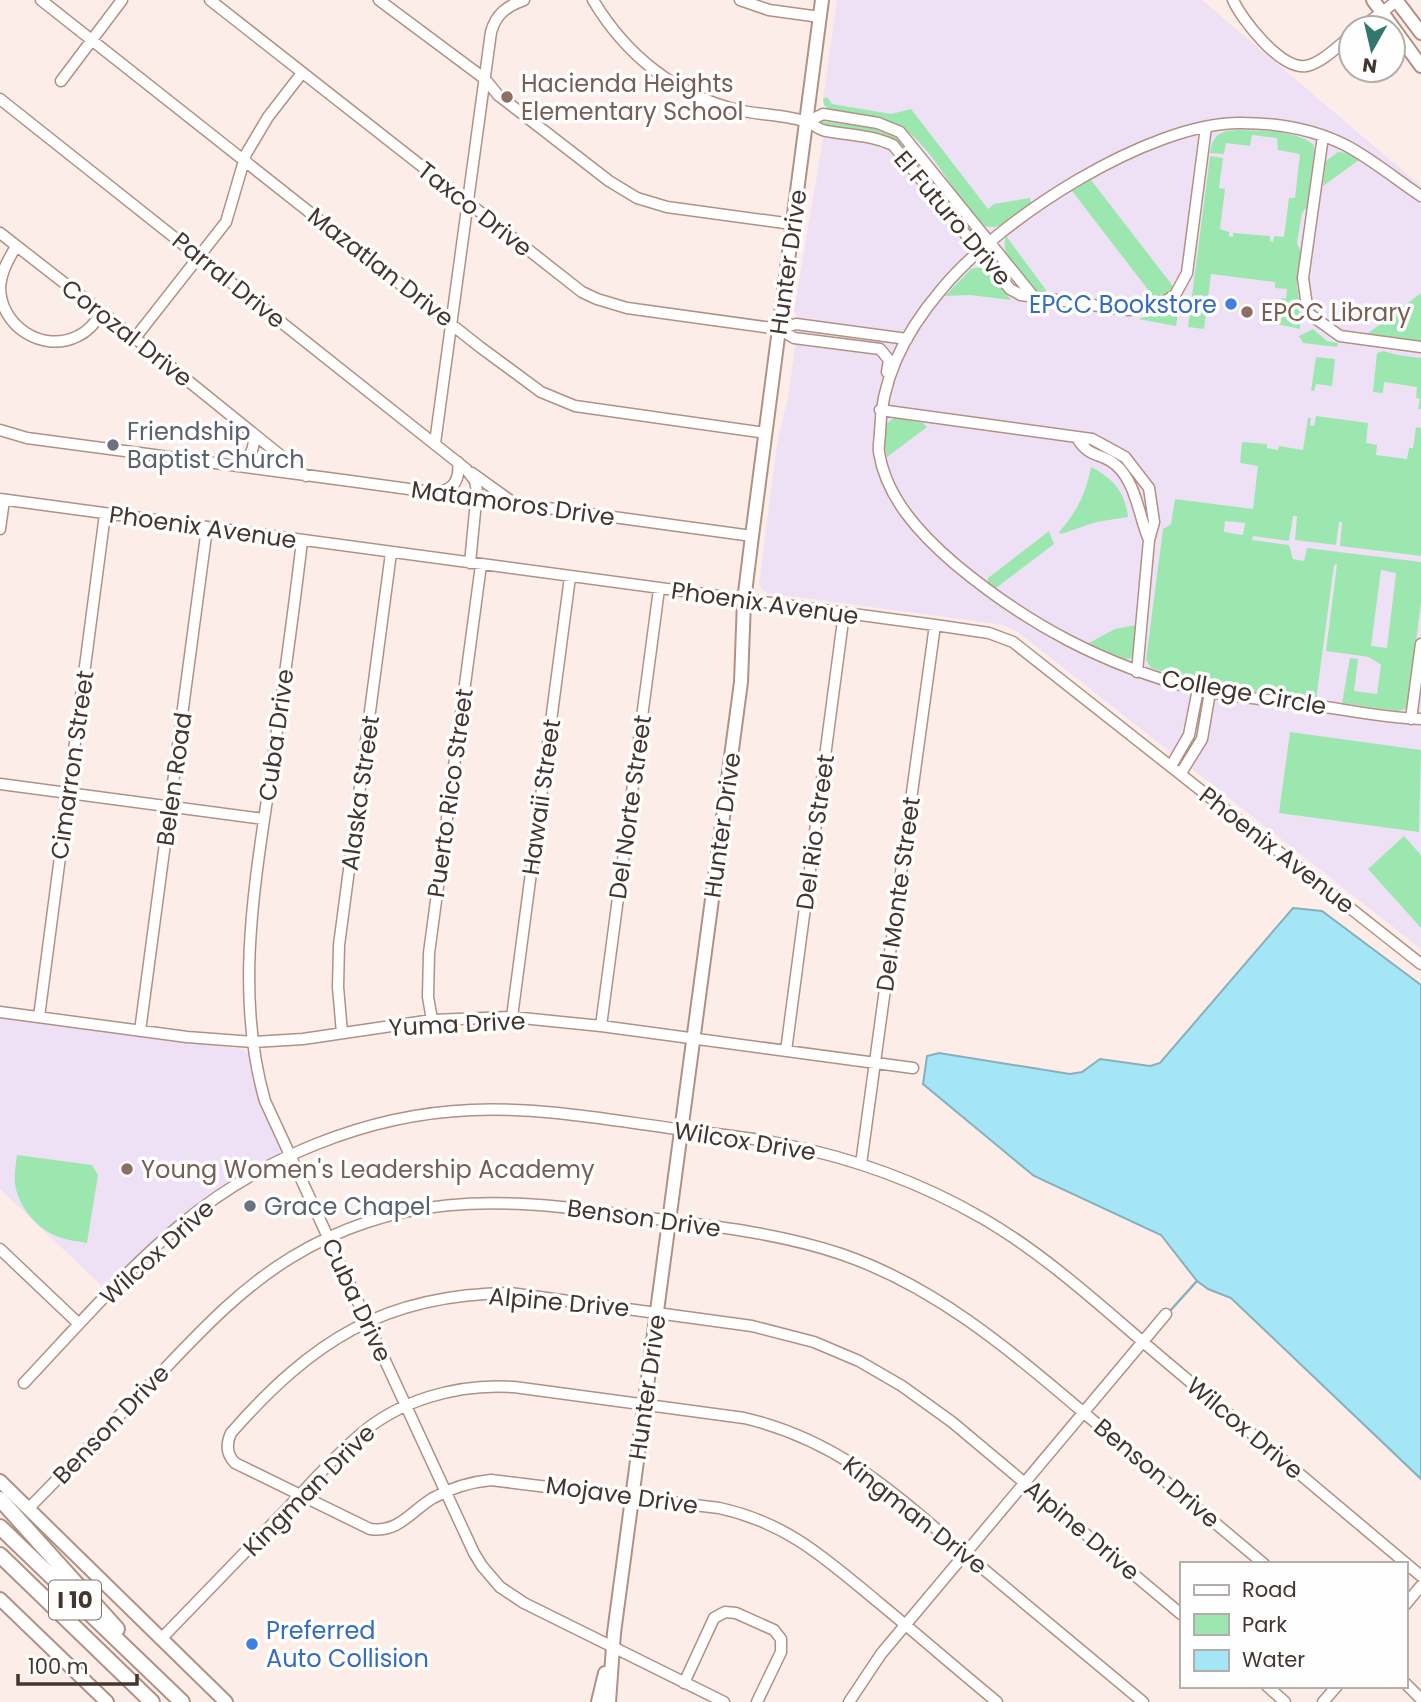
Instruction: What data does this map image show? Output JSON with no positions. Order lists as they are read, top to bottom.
{
  "streets": {
    "highway": ["I 10"],
    "main road": ["Hunter Drive"],
    "street": [
      "Taxco Drive",
      "El Futuro Drive",
      "Mazatlan Drive",
      "Parral Drive",
      "Corozal Drive",
      "Matamoros Drive",
      "Phoenix Avenue",
      "College Circle",
      "Cuba Drive",
      "Cimarron Street",
      "Belen Road",
      "Alaska Street",
      "Puerto Rico Street",
      "Hawaii Street",
      "Del Norte Street",
      "Del Rio Street",
      "Del Monte Street",
      "Yuma Drive",
      "Wilcox Drive",
      "Benson Drive",
      "Alpine Drive",
      "Kingman Drive",
      "Mojave Drive"
    ]
  },
  "crossings": [
    ["Taxco Drive", "Hunter Drive"],
    ["El Futuro Drive", "Hunter Drive"],
    ["El Futuro Drive", "College Circle"],
    ["Hunter Drive", "Mazatlan Drive"],
    ["Hunter Drive", "Matamoros Drive"],
    ["Hunter Drive", "Phoenix Avenue"],
    ["Hunter Drive", "Cuba Drive"],
    ["Hunter Drive", "Yuma Drive"],
    ["Hunter Drive", "Wilcox Drive"],
    ["Hunter Drive", "Benson Drive"],
    ["Hunter Drive", "Alpine Drive"],
    ["Hunter Drive", "Kingman Drive"],
    ["Hunter Drive", "Mojave Drive"],
    ["Parral Drive", "Matamoros Drive"],
    ["Corozal Drive", "Matamoros Drive"],
    ["Phoenix Avenue", "Cuba Drive"],
    ["Phoenix Avenue", "Cimarron Street"],
    ["Phoenix Avenue", "Belen Road"],
    ["Phoenix Avenue", "Alaska Street"],
    ["Phoenix Avenue", "Puerto Rico Street"],
    ["Phoenix Avenue", "Hawaii Street"],
    ["Phoenix Avenue", "Del Norte Street"],
    ["Phoenix Avenue", "Del Rio Street"],
    ["Phoenix Avenue", "Del Monte Street"],
    ["Cuba Drive", "Yuma Drive"],
    ["Cuba Drive", "Wilcox Drive"],
    ["Cuba Drive", "Benson Drive"],
    ["Cuba Drive", "Alpine Drive"],
    ["Cuba Drive", "Kingman Drive"],
    ["Cuba Drive", "Mojave Drive"],
    ["Cimarron Street", "Yuma Drive"],
    ["Belen Road", "Yuma Drive"],
    ["Alaska Street", "Yuma Drive"],
    ["Puerto Rico Street", "Yuma Drive"],
    ["Hawaii Street", "Yuma Drive"],
    ["Del Norte Street", "Yuma Drive"],
    ["Del Rio Street", "Yuma Drive"],
    ["Del Monte Street", "Yuma Drive"],
    ["Del Monte Street", "Wilcox Drive"],
    ["Alpine Drive", "Mojave Drive"],
    ["Kingman Drive", "Mojave Drive"]
  ],
  "places": [
    "Hacienda Heights Elementary School",
    "EPCC Bookstore",
    "EPCC Library",
    "Friendship Baptist Church",
    "Young Women's Leadership Academy",
    "Grace Chapel",
    "Preferred Auto Collision"
  ],
  "legend": ["Road", "Park", "Water"],
  "scale_bar": "100 m",
  "north": "bottom"
}
